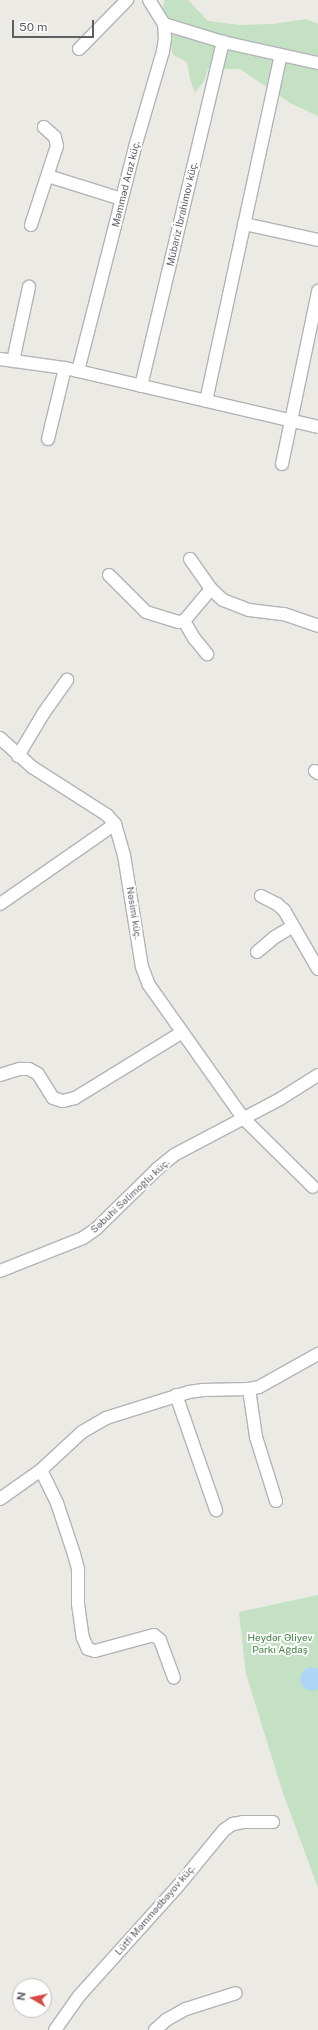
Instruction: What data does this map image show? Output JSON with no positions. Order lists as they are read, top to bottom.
{
  "streets": {
    "street": [
      "Məmməd Araz küç.",
      "Mübariz İbrahimov küç.",
      "Nəsimi küç.",
      "Səbuhi Səlimoğlu küç.",
      "Lütfi Məmmədbəyov küç."
    ]
  },
  "crossings": [
    ["Nəsimi küç.", "Səbuhi Səlimoğlu küç."]
  ],
  "parks": ["Heydər Əliyev Parkı Ağdaş"],
  "scale_bar": "50 m",
  "north": "left"
}
